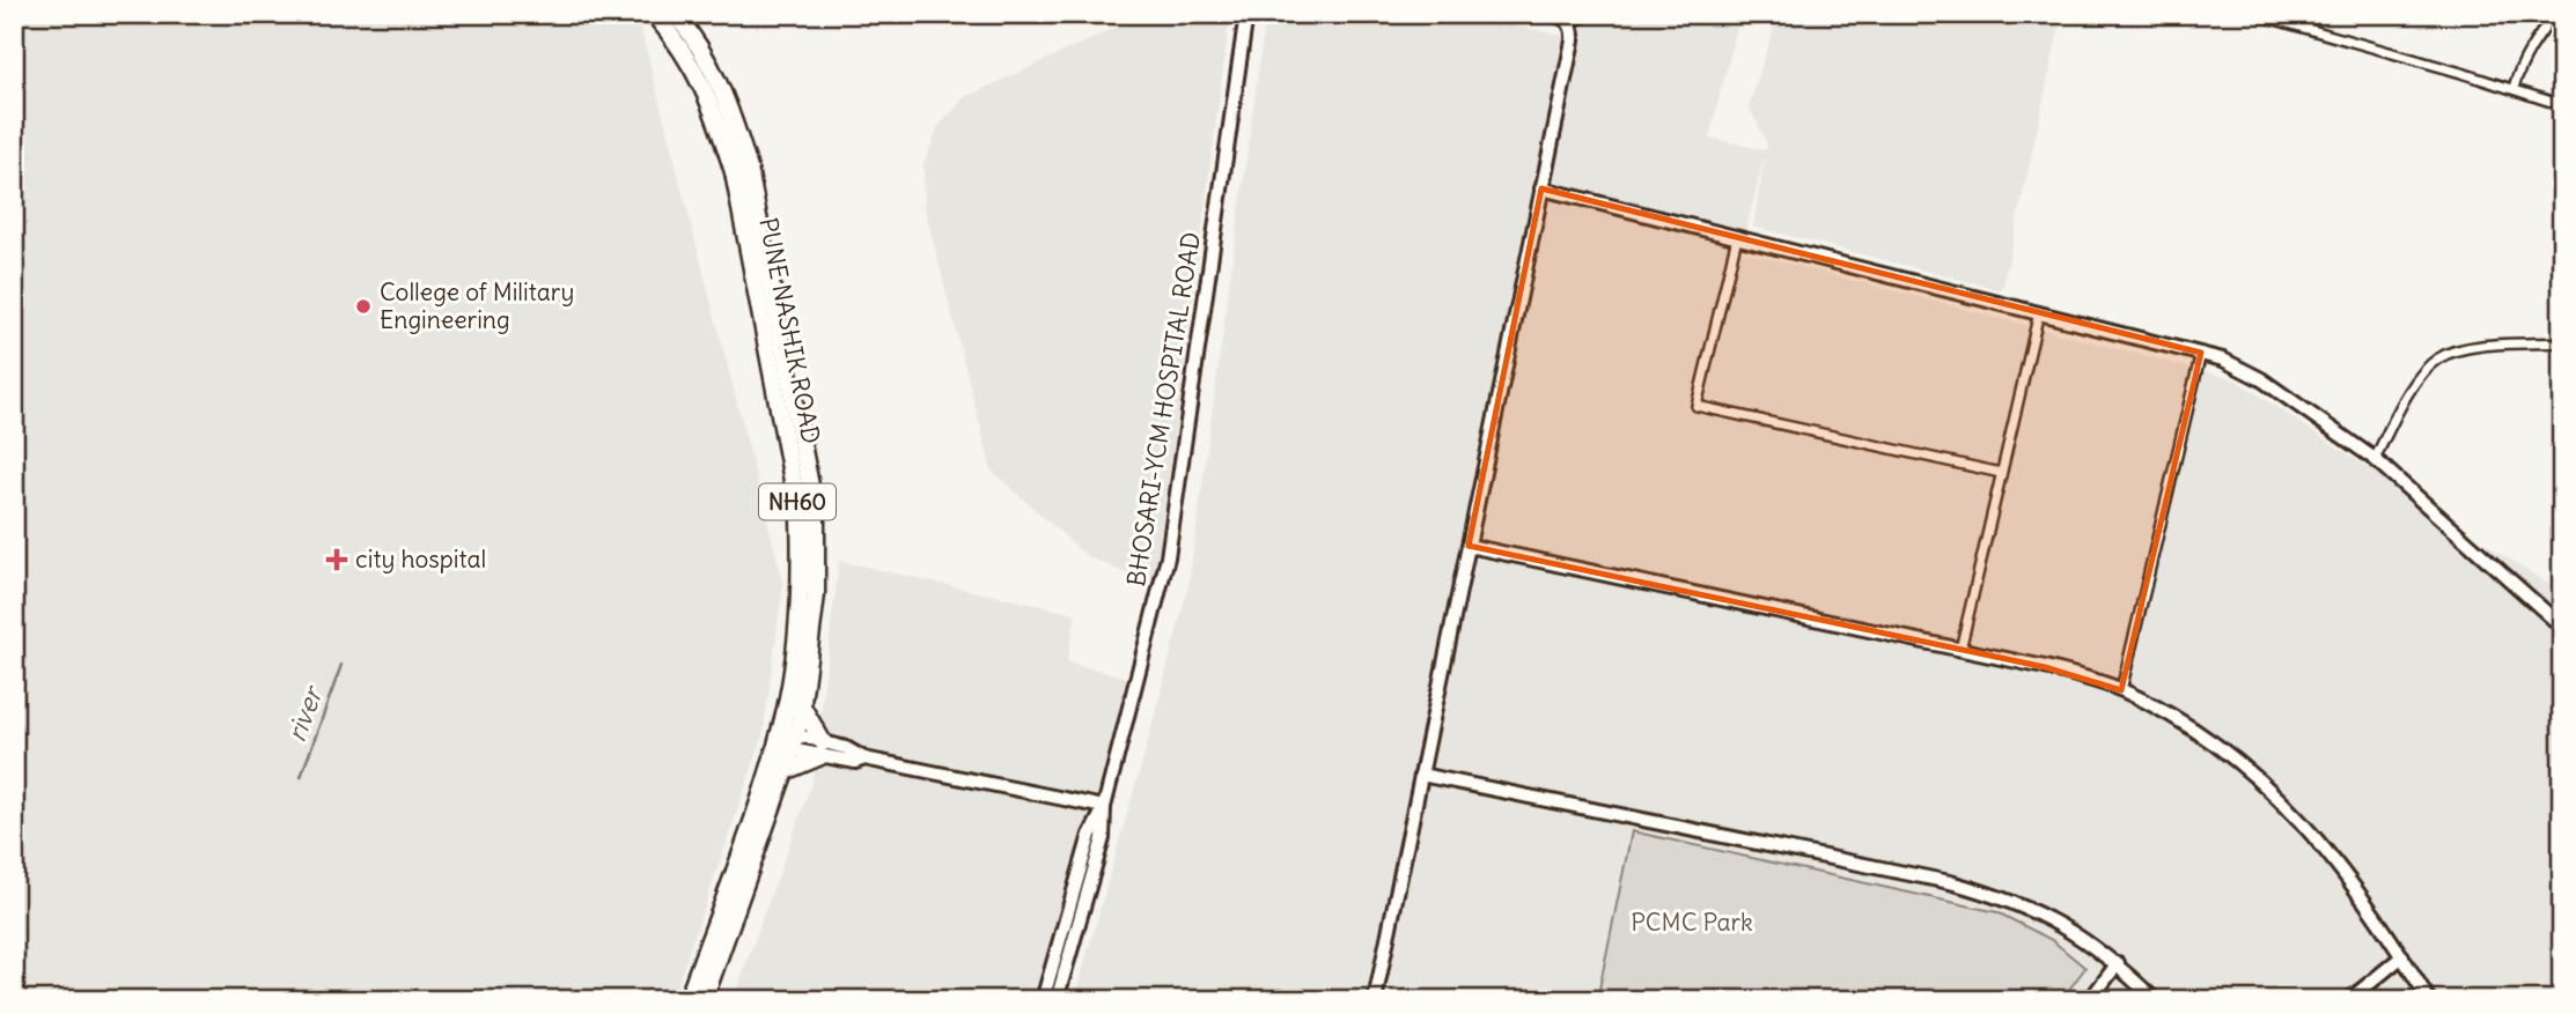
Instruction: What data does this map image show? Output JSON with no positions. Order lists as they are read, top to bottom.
{
  "streets": {
    "highway": ["PUNE NASHIK ROAD", "NH60"],
    "street": ["BHOSARI-YCM HOSPITAL ROAD"]
  },
  "water": ["river"],
  "parks": ["PCMC Park"],
  "places": {
    "other": ["College of Military Engineering"],
    "health": ["city hospital"]
  }
}
